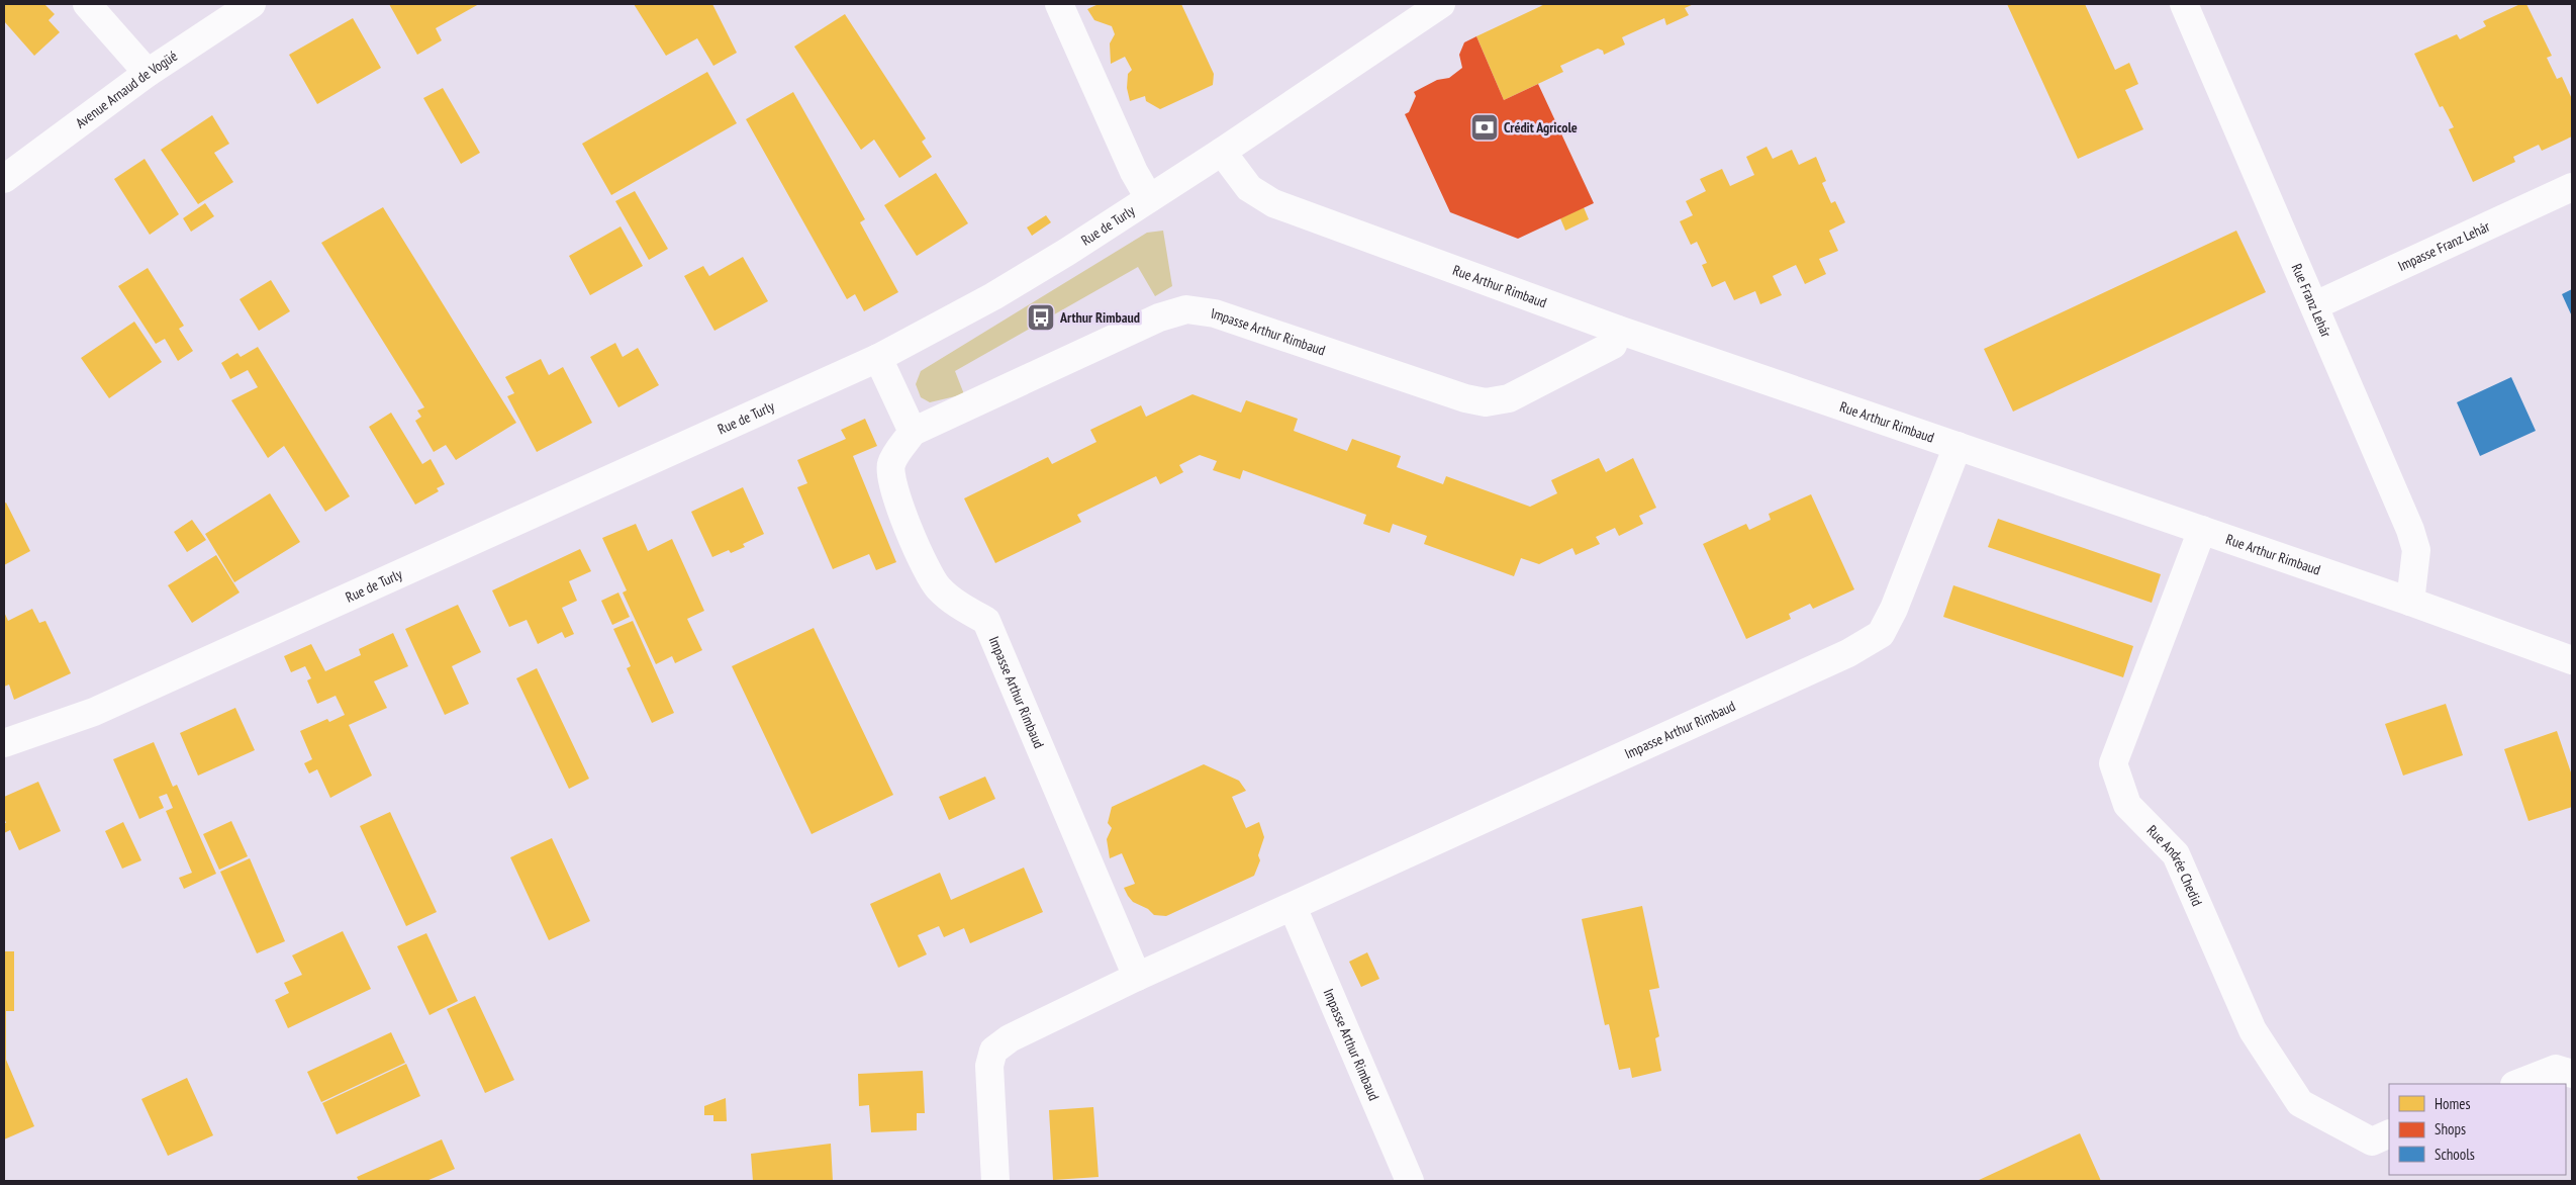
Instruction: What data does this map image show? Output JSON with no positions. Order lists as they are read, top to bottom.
{
  "streets": {
    "street": [
      "Avenue Arnaud de Vogüé",
      "Rue de Turly",
      "Impasse Franz Lehár",
      "Rue Arthur Rimbaud",
      "Rue Franz Lehár",
      "Impasse Arthur Rimbaud",
      "Rue Andrée Chedid"
    ]
  },
  "crossings": [
    ["Rue de Turly", "Rue Arthur Rimbaud"],
    ["Impasse Franz Lehár", "Rue Franz Lehár"],
    ["Rue Arthur Rimbaud", "Rue Franz Lehár"],
    ["Rue Arthur Rimbaud", "Impasse Arthur Rimbaud"],
    ["Rue Arthur Rimbaud", "Rue Andrée Chedid"]
  ],
  "places": {
    "bank": ["Crédit Agricole"],
    "bus stop": ["Arthur Rimbaud"]
  },
  "legend": ["Homes", "Shops", "Schools"]
}
